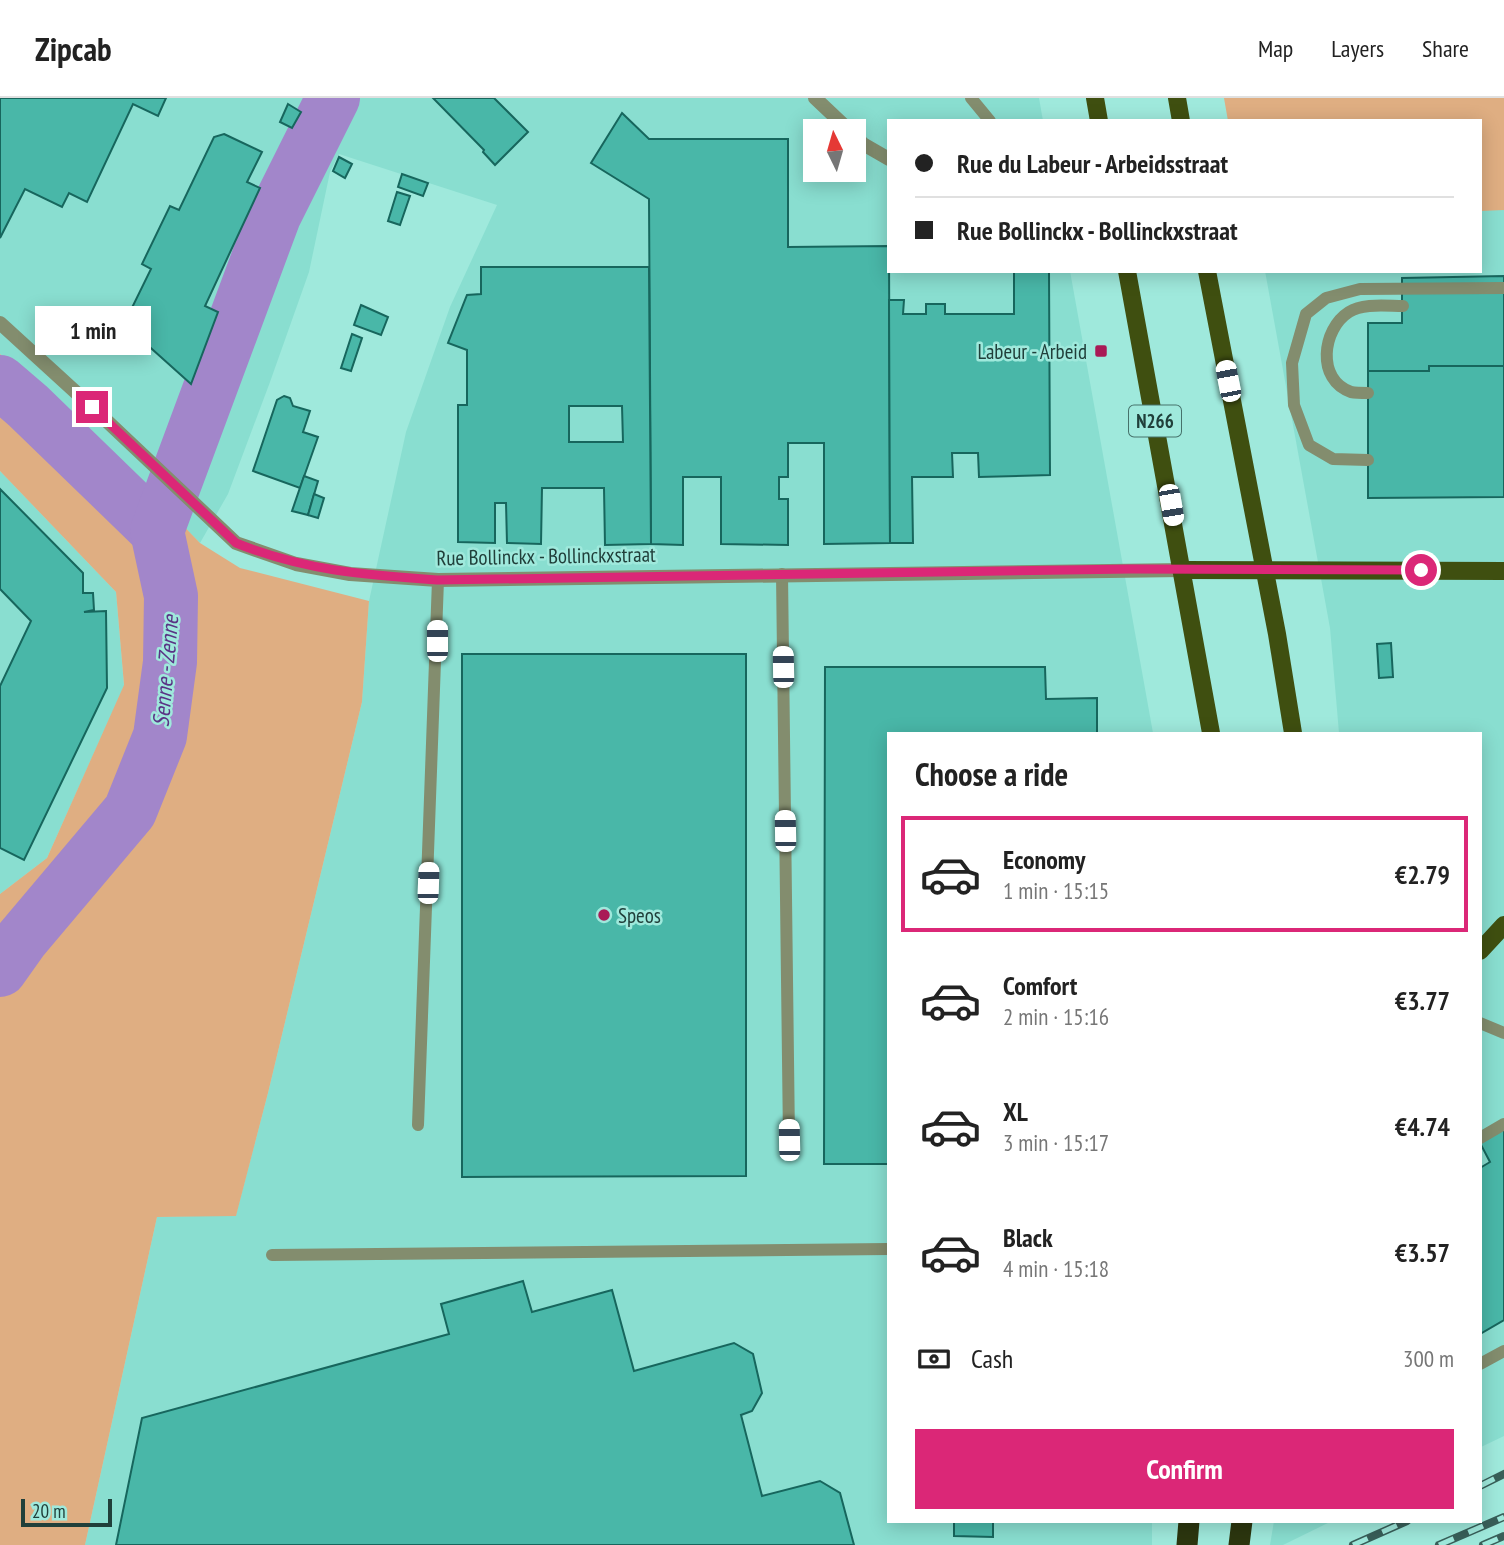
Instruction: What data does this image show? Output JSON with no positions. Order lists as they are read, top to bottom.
{
  "streets": {
    "main road": ["N266"],
    "street": ["Rue Bollinckx - Bollinckxstraat"]
  },
  "crossings": [
    ["N266", "Rue Bollinckx - Bollinckxstraat"]
  ],
  "water": ["Senne - Zenne"],
  "places": {
    "transit": ["Labeur - Arbeid"],
    "other": ["Speos"]
  },
  "scale_bar": "20 m",
  "north": "top",
  "page": {
    "header": "Zipcab",
    "nav": ["Map", "Layers", "Share"],
    "banner": ["Rue du Labeur - Arbeidsstraat", "Rue Bollinckx - Bollinckxstraat"],
    "bubble": "1 min",
    "heading": "Choose a ride",
    "list": [
      {
        "name": "Economy",
        "note": "1 min · 15:15",
        "value": "€2.79"
      },
      {
        "name": "Comfort",
        "note": "2 min · 15:16",
        "value": "€3.77"
      },
      {
        "name": "XL",
        "note": "3 min · 15:17",
        "value": "€4.74"
      },
      {
        "name": "Black",
        "note": "4 min · 15:18",
        "value": "€3.57"
      }
    ],
    "pay": ["Cash", "300 m"],
    "buttons": "Confirm",
    "scale": "20 m"
  }
}
